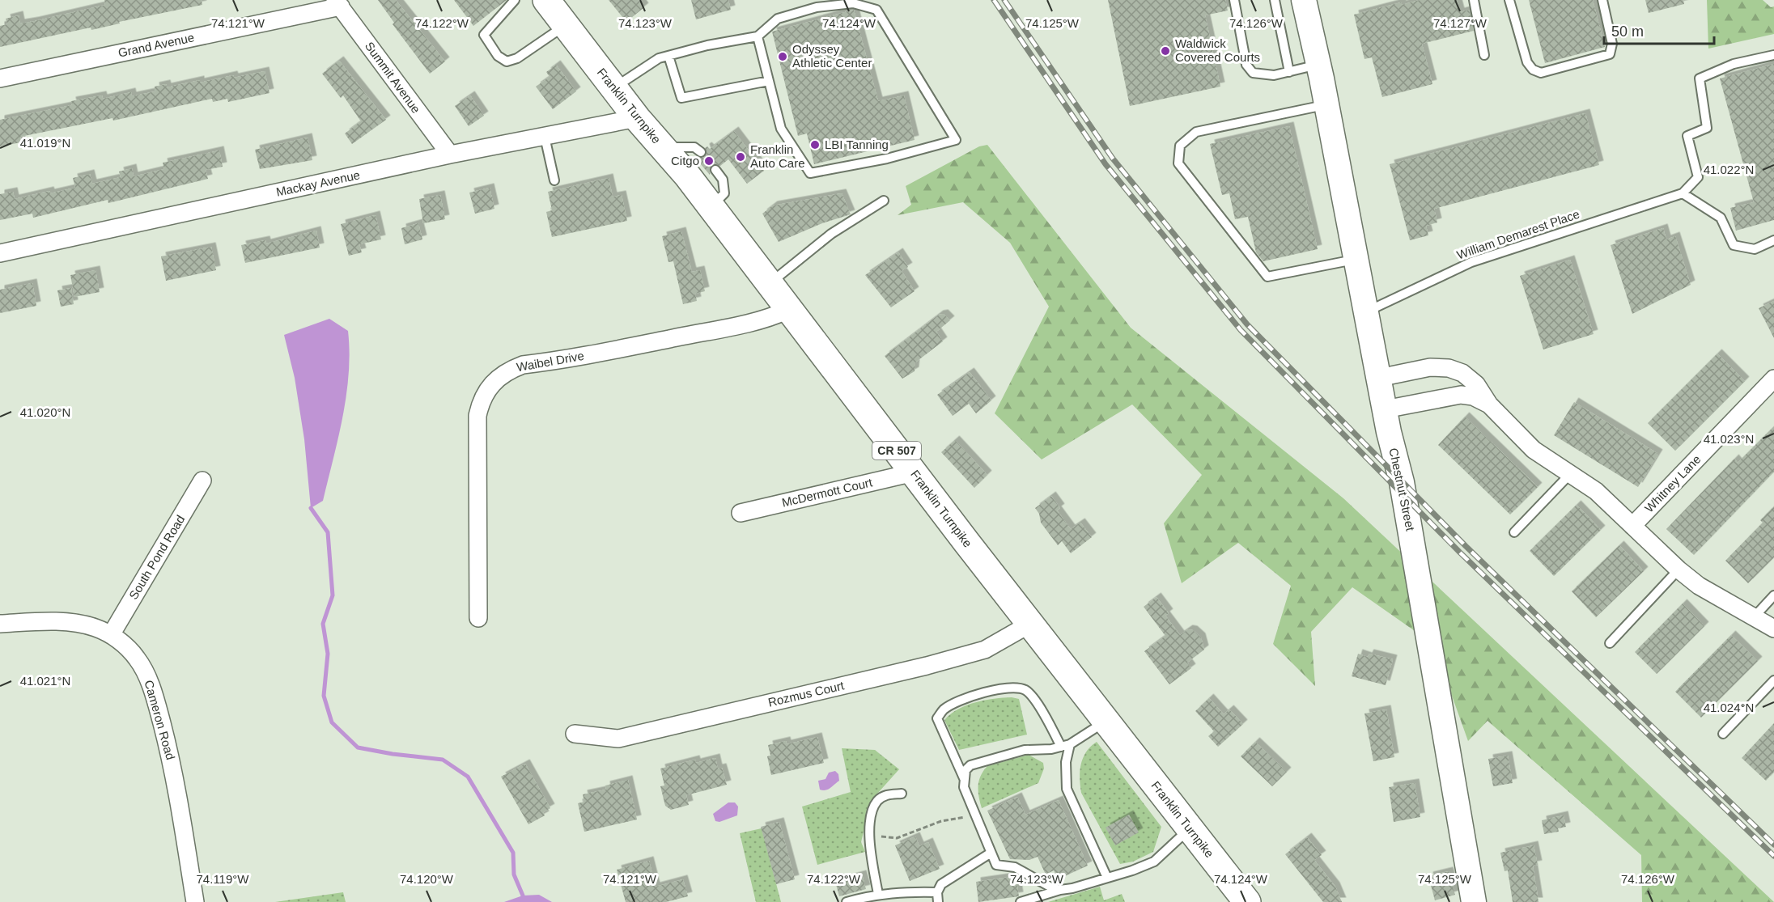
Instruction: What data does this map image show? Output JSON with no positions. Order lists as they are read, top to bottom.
{
  "streets": {
    "main road": ["Franklin Turnpike", "CR 507"],
    "street": [
      "Grand Avenue",
      "Summit Avenue",
      "Mackay Avenue",
      "Waibel Drive",
      "Whitney Lane",
      "Chestnut Street",
      "McDermott Court",
      "South Pond Road",
      "Rozmus Court",
      "Cameron Road"
    ],
    "lane": ["William Demarest Place"]
  },
  "crossings": [
    ["Grand Avenue", "Summit Avenue"],
    ["Summit Avenue", "Mackay Avenue"],
    ["Franklin Turnpike", "Mackay Avenue"],
    ["Franklin Turnpike", "Waibel Drive"],
    ["Franklin Turnpike", "McDermott Court"],
    ["Franklin Turnpike", "Rozmus Court"],
    ["William Demarest Place", "Chestnut Street"],
    ["South Pond Road", "Cameron Road"]
  ],
  "places": [
    "Waldwick Covered Courts",
    "Odyssey Athletic Center",
    "LBI Tanning",
    "Franklin Auto Care",
    "Citgo"
  ],
  "scale_bar": "50 m",
  "coordinates": [
    "74.121°W",
    "74.122°W",
    "74.123°W",
    "74.124°W",
    "74.125°W",
    "74.126°W",
    "74.127°W",
    "41.019°N",
    "41.022°N",
    "41.020°N",
    "41.023°N",
    "41.021°N",
    "41.024°N",
    "74.119°W",
    "74.120°W"
  ]
}
